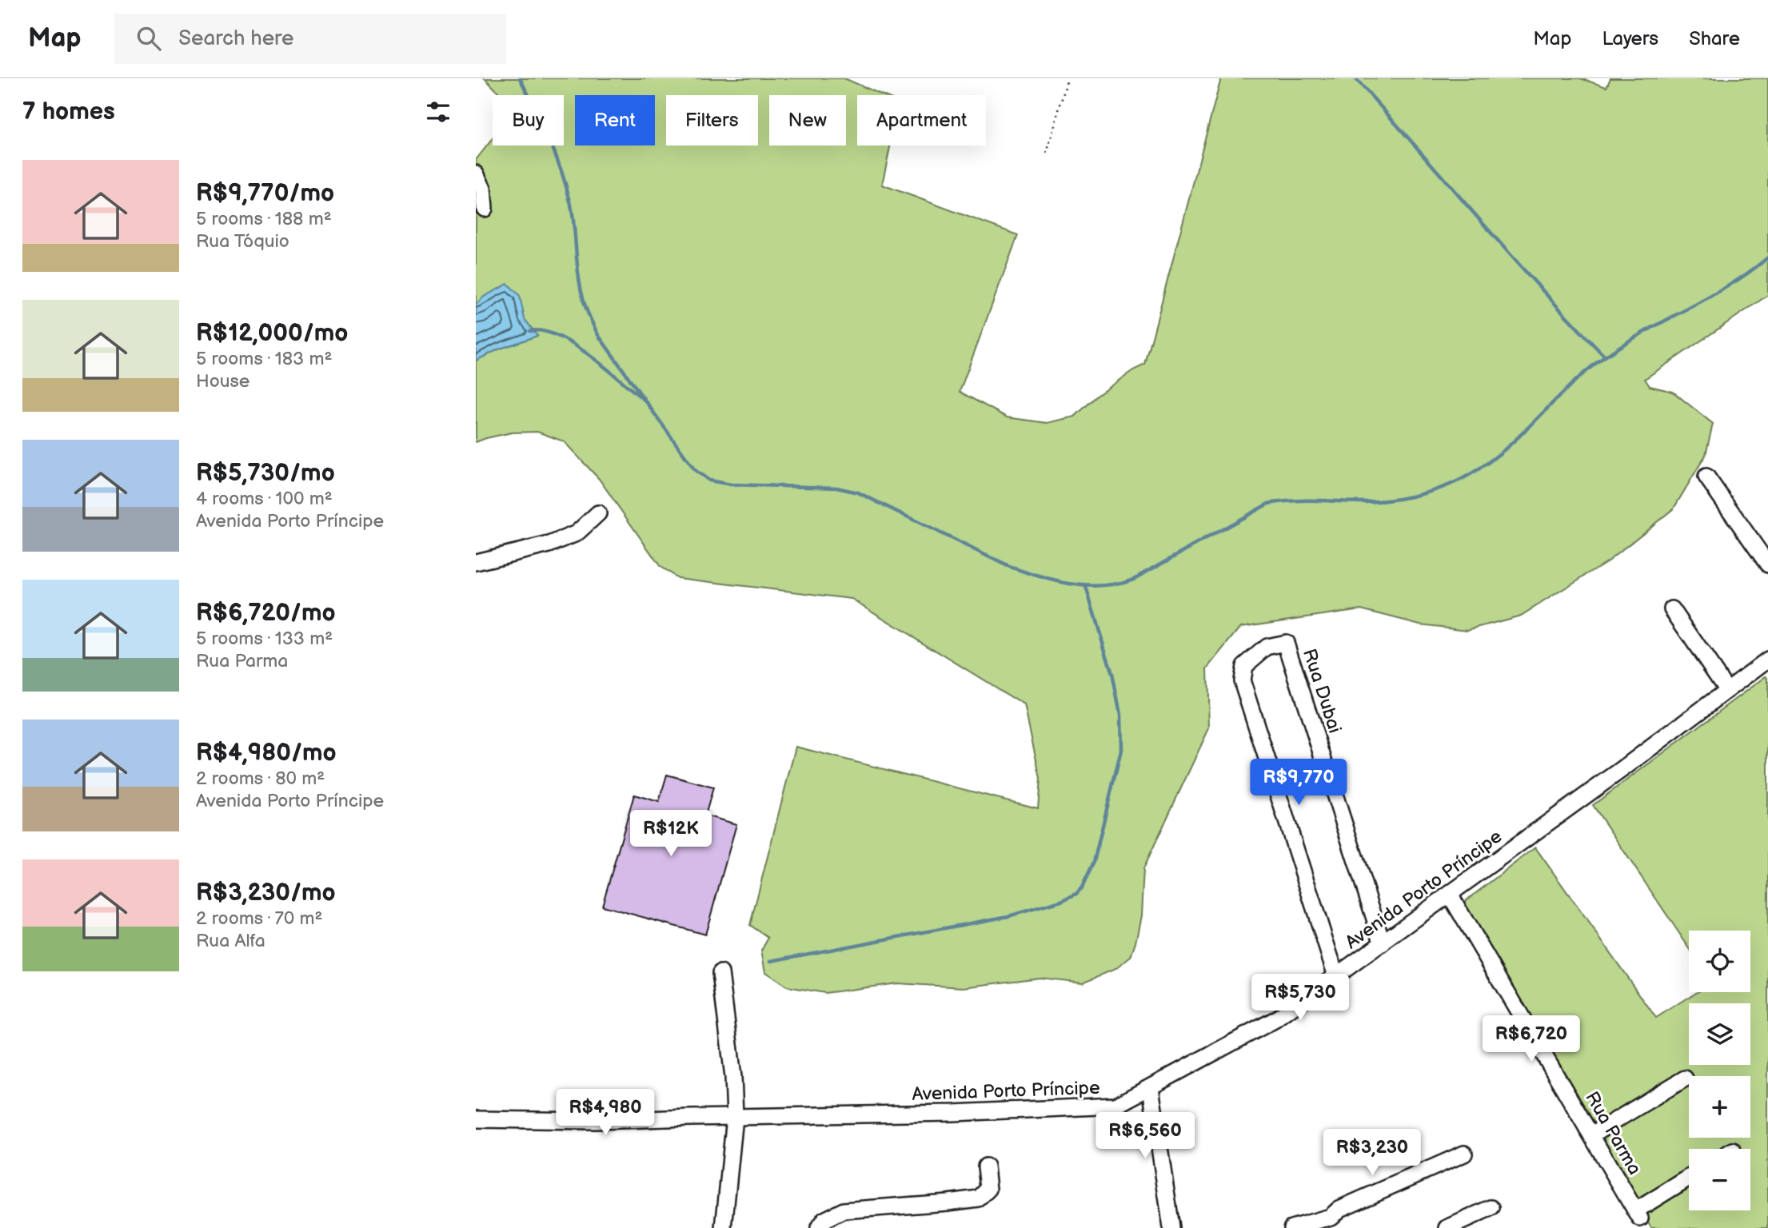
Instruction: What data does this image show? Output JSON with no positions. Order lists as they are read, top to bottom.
{
  "streets": {
    "street": ["Rua Dubai", "Avenida Porto Príncipe", "Rua Parma"]
  },
  "crossings": [
    ["Rua Dubai", "Avenida Porto Príncipe"],
    ["Avenida Porto Príncipe", "Rua Parma"]
  ],
  "page": {
    "header": "Map",
    "search": "Search here",
    "nav": ["Map", "Layers", "Share"],
    "heading": "7 homes",
    "chip": [
      "Buy",
      "Rent",
      "Filters",
      "New",
      "Apartment"
    ],
    "list": [
      {
        "name": "R$9,770/mo",
        "note": "5 rooms · 188 m² · Rua Tóquio"
      },
      {
        "name": "R$12,000/mo",
        "note": "5 rooms · 183 m² · House"
      },
      {
        "name": "R$5,730/mo",
        "note": "4 rooms · 100 m² · Avenida Porto Príncipe"
      },
      {
        "name": "R$6,720/mo",
        "note": "5 rooms · 133 m² · Rua Parma"
      },
      {
        "name": "R$4,980/mo",
        "note": "2 rooms · 80 m² · Avenida Porto Príncipe"
      },
      {
        "name": "R$3,230/mo",
        "note": "2 rooms · 70 m² · Rua Alfa"
      }
    ],
    "price": [
      "R$9,770",
      "R$12K",
      "R$5,730",
      "R$6,720",
      "R$4,980",
      "R$6,560",
      "R$3,230"
    ],
    "map_buttons": ["+", "−"]
  }
}
